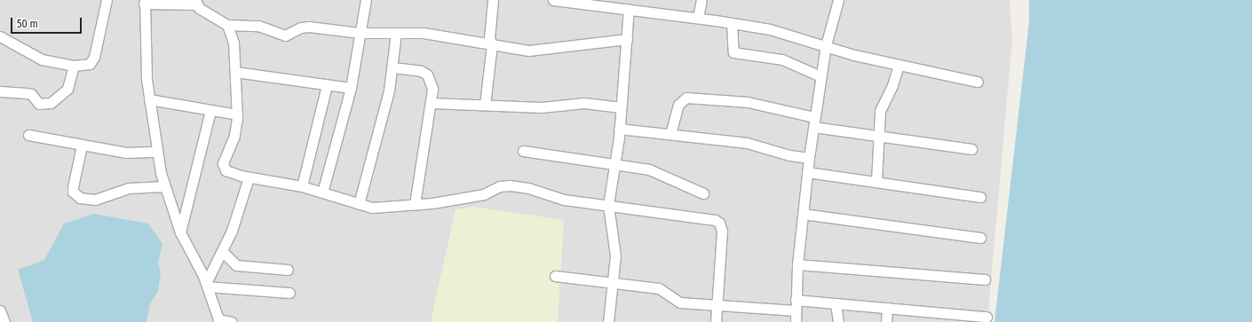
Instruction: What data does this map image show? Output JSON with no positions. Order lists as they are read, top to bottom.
{
  "scale_bar": "50 m"
}
